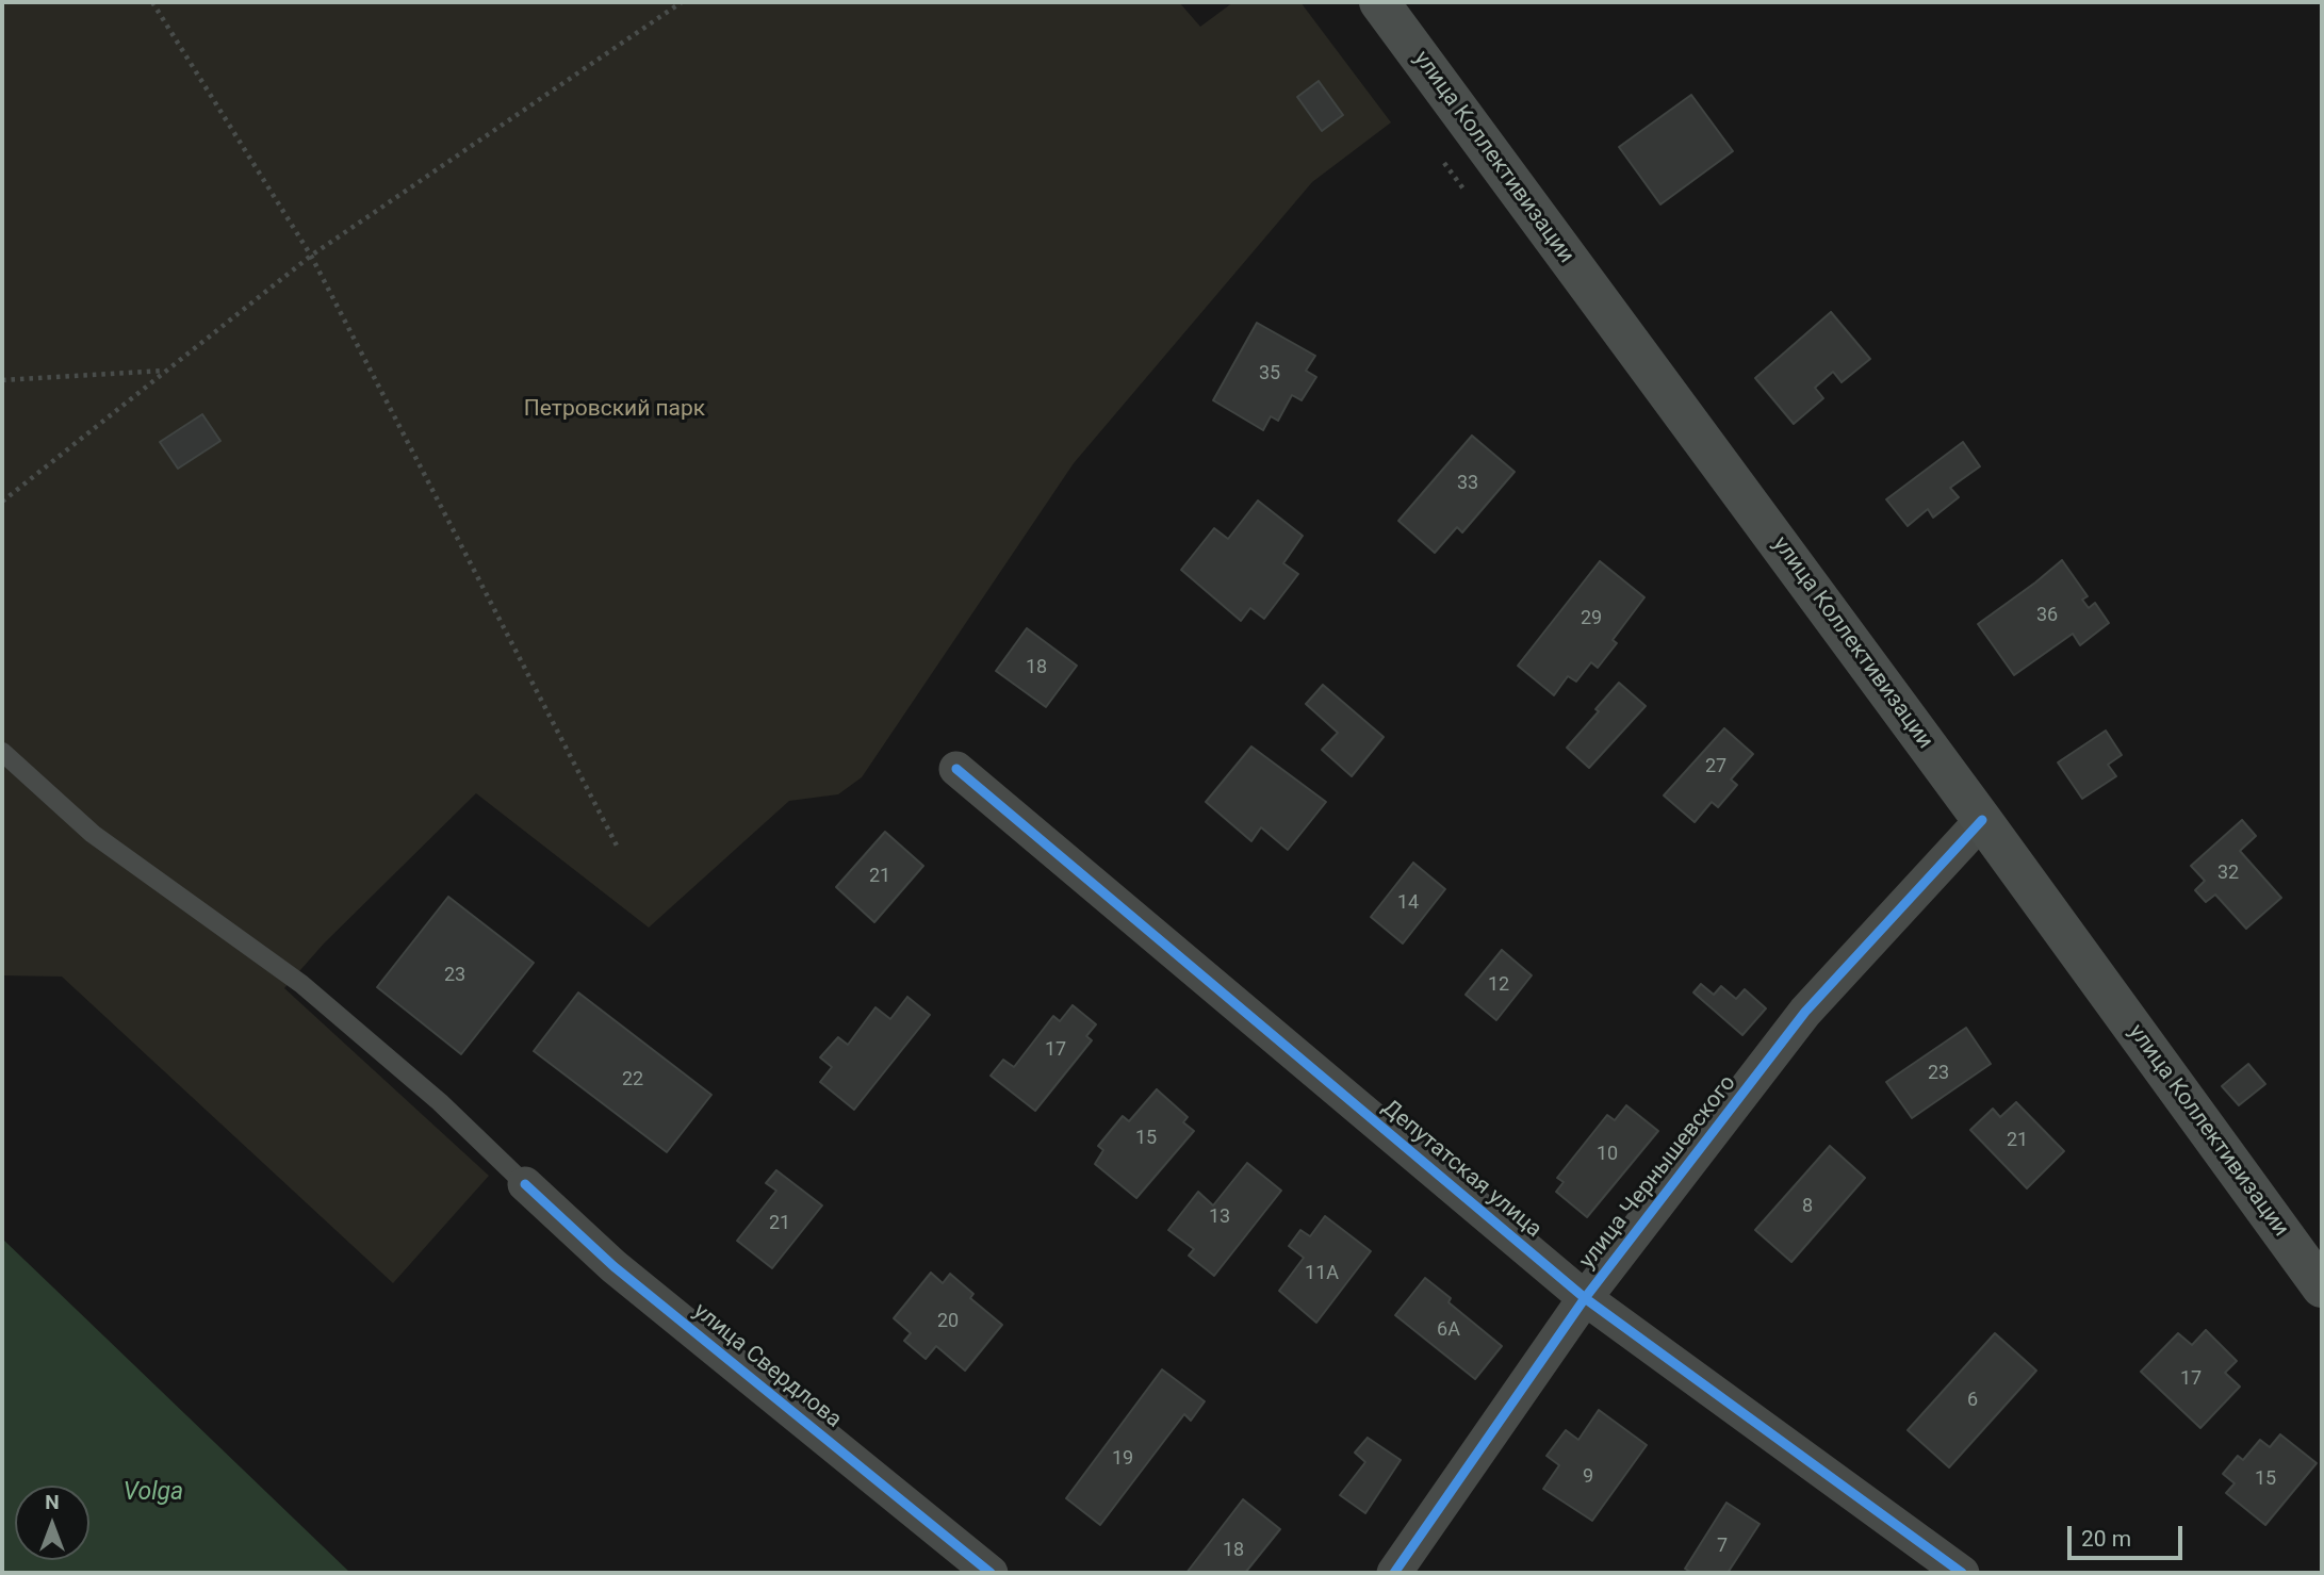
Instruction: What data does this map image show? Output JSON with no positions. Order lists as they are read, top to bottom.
{
  "streets": {
    "main road": ["улица Коллективизации"],
    "street": ["Депутатская улица", "улица Чернышевского", "улица Свердлова"]
  },
  "crossings": [
    ["улица Коллективизации", "улица Чернышевского"],
    ["Депутатская улица", "улица Чернышевского"]
  ],
  "water": ["Volga"],
  "parks": ["Петровский парк"],
  "house_numbers": [
    "35",
    "33",
    "36",
    "29",
    "18",
    "27",
    "32",
    "21",
    "14",
    "23",
    "12",
    "17",
    "23",
    "22",
    "15",
    "21",
    "10",
    "8",
    "13",
    "21",
    "11А",
    "20",
    "6А",
    "17",
    "6",
    "19",
    "9",
    "15",
    "7",
    "18"
  ],
  "scale_bar": "20 m",
  "north": "top"
}
